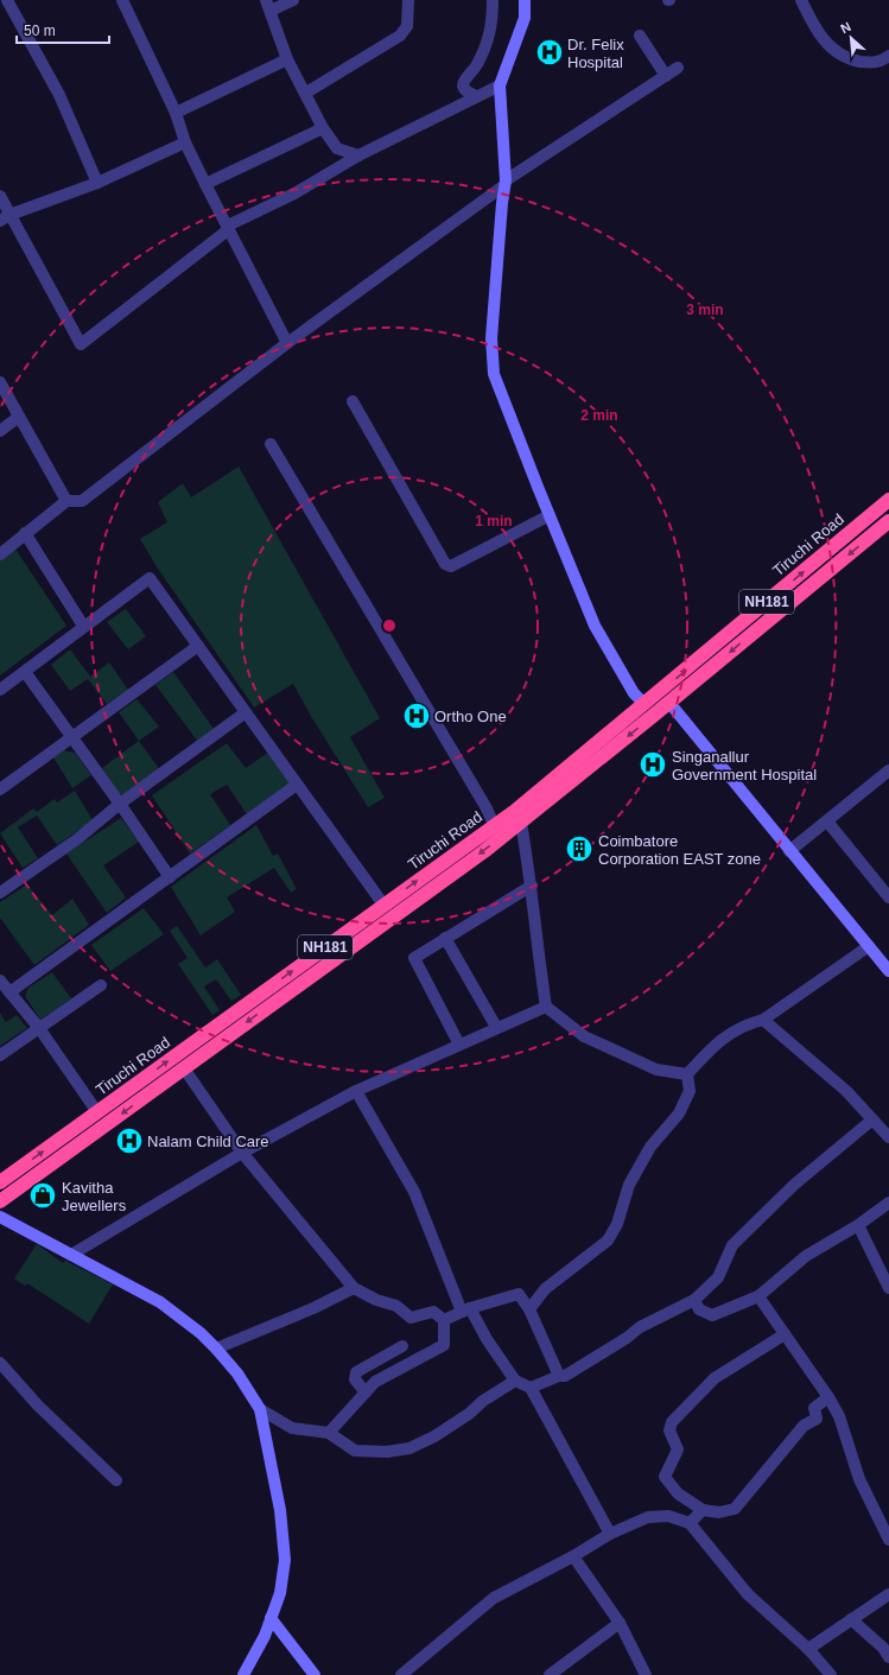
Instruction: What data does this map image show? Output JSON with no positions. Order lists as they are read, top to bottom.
{
  "streets": {
    "highway": ["Tiruchi Road", "NH181"]
  },
  "places": {
    "hospital": [
      "Dr. Felix Hospital",
      "Ortho One",
      "Singanallur Government Hospital",
      "Nalam Child Care"
    ],
    "building": ["Coimbatore Corporation EAST zone"],
    "shop": ["Kavitha Jewellers"]
  },
  "scale_bar": "50 m",
  "north": "top left",
  "rings": ["3 min", "2 min", "1 min"]
}
